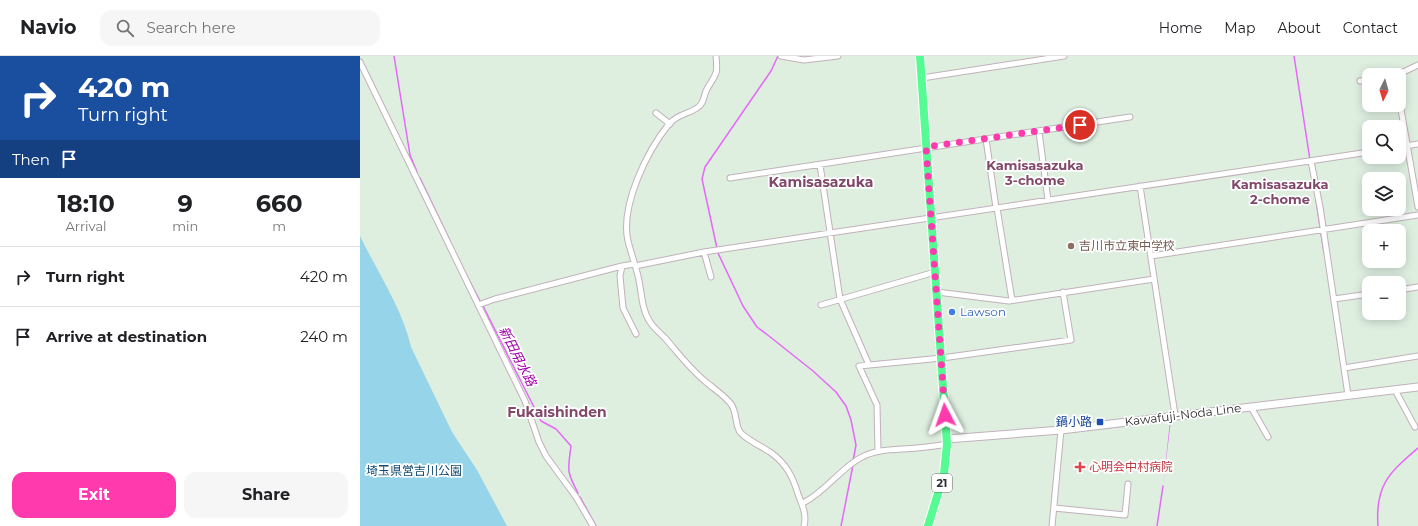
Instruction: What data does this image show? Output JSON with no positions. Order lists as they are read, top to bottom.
{
  "streets": {
    "main road": ["Kawafuji-Noda Line", "21"]
  },
  "crossings": [
    ["Kawafuji-Noda Line", "21"]
  ],
  "districts": [
    "Kamisasazuka 3-chome",
    "Kamisasazuka",
    "Kamisasazuka 2-chome",
    "Fukaishinden"
  ],
  "water": ["新田用水路"],
  "parks": ["埼玉県営吉川公園"],
  "places": {
    "other": ["吉川市立東中学校", "Lawson"],
    "transit": ["鍋小路"],
    "health": ["心明会中村病院"]
  },
  "north": "bottom",
  "page": {
    "header": "Navio",
    "search": "Search here",
    "nav": [
      "Home",
      "Map",
      "About",
      "Contact"
    ],
    "turn": ["420 m", "Turn right"],
    "map_buttons": ["+", "−"],
    "then": "Then",
    "eta": [
      "18:10",
      "Arrival",
      "9",
      "min",
      "660",
      "m"
    ],
    "list": [
      {
        "name": "Turn right",
        "value": "420 m"
      },
      {
        "name": "Arrive at destination",
        "value": "240 m"
      }
    ],
    "buttons": ["Exit", "Share"]
  }
}
